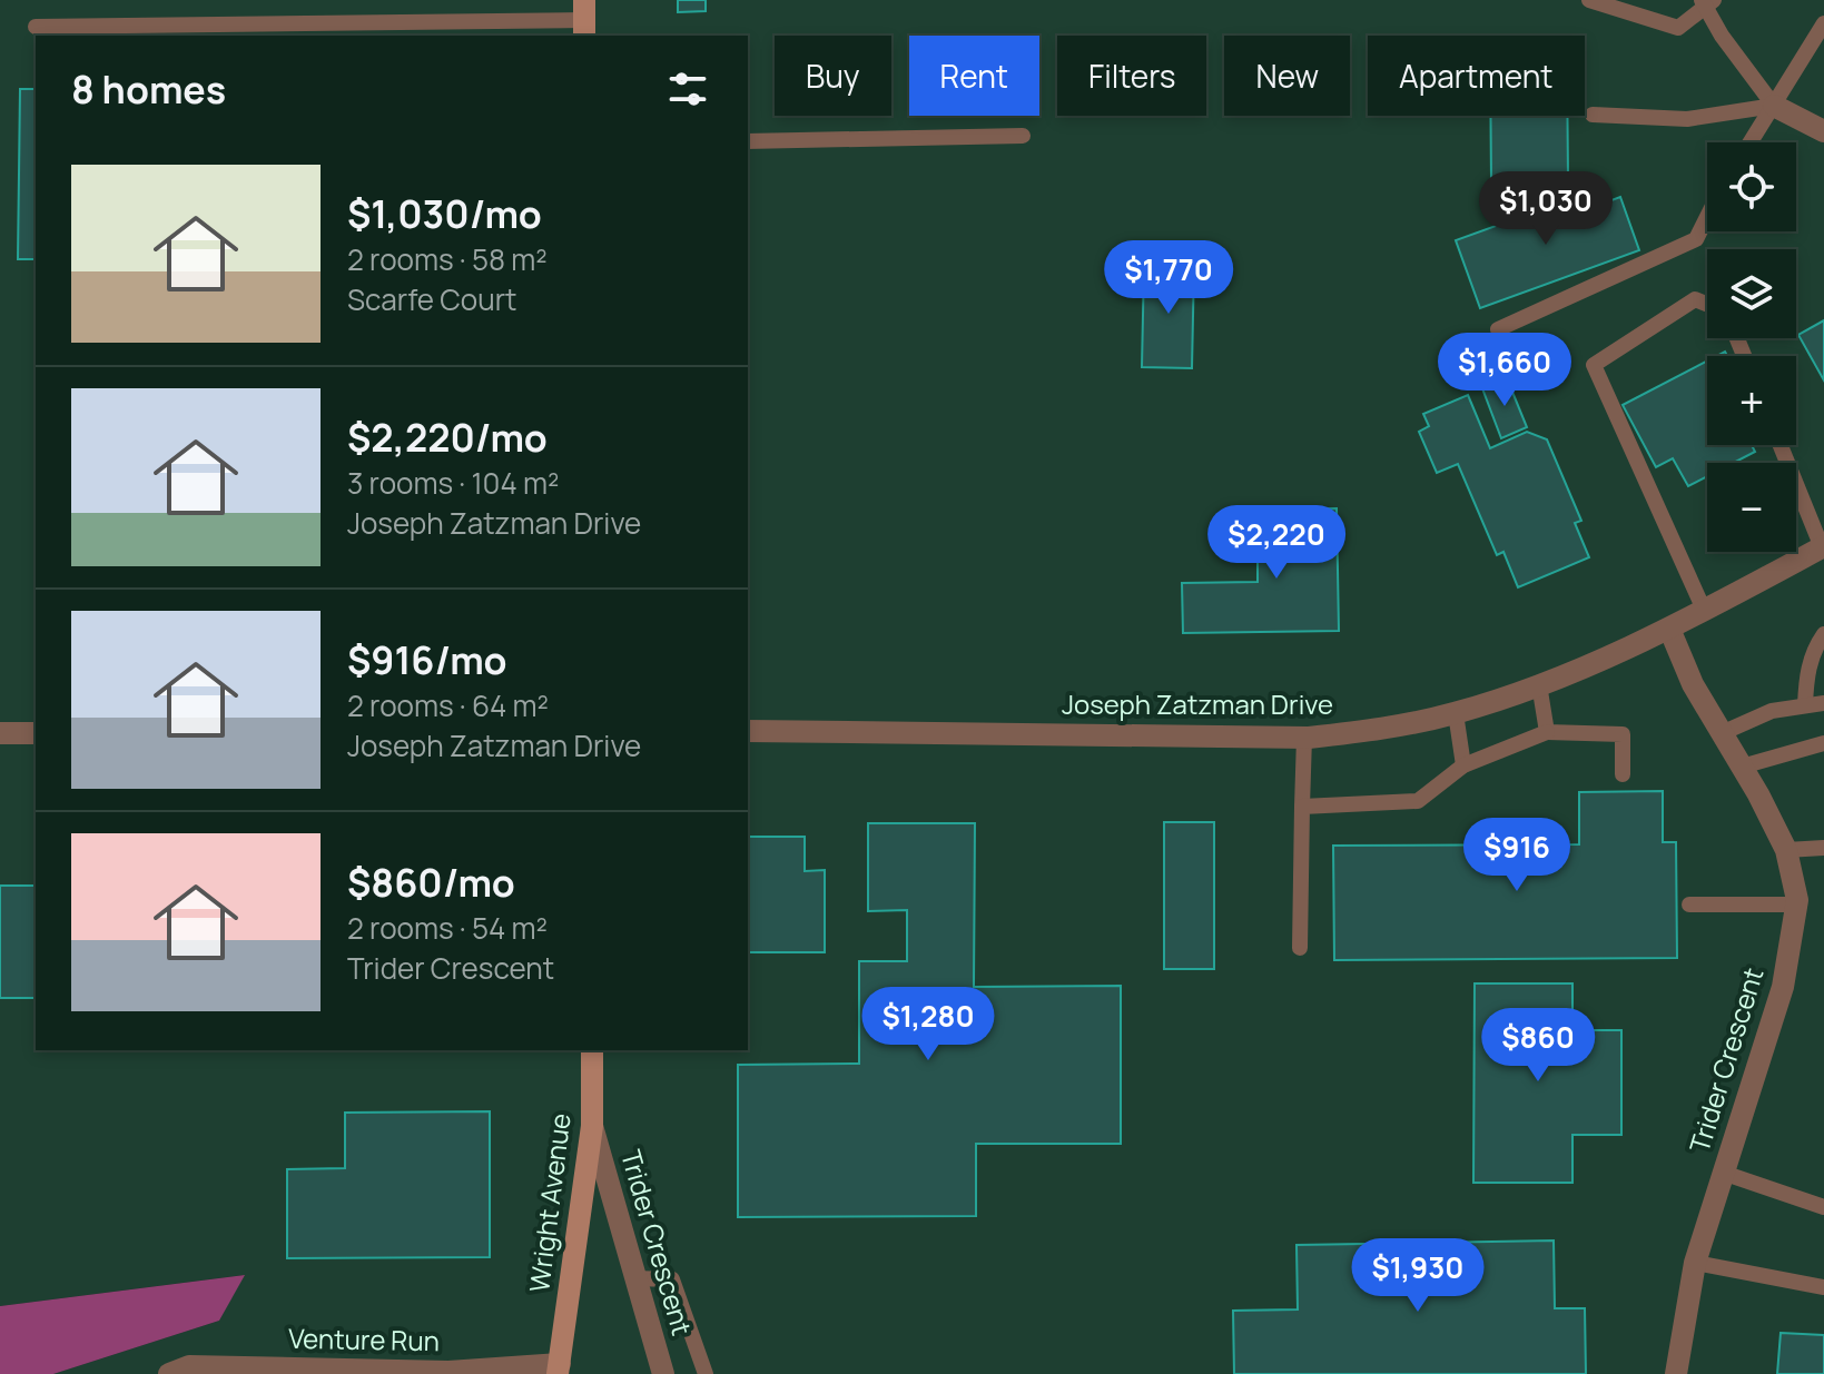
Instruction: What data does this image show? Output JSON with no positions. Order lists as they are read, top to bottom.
{
  "streets": {
    "main road": ["Wright Avenue"],
    "street": ["Joseph Zatzman Drive", "Trider Crescent", "Venture Run"]
  },
  "crossings": [
    ["Joseph Zatzman Drive", "Trider Crescent"],
    ["Trider Crescent", "Wright Avenue"],
    ["Wright Avenue", "Venture Run"]
  ],
  "page": {
    "chip": [
      "Buy",
      "Rent",
      "Filters",
      "New",
      "Apartment"
    ],
    "heading": "8 homes",
    "map_buttons": ["+", "−"],
    "list": [
      {
        "name": "$1,030/mo",
        "note": "2 rooms · 58 m² · Scarfe Court"
      },
      {
        "name": "$2,220/mo",
        "note": "3 rooms · 104 m² · Joseph Zatzman Drive"
      },
      {
        "name": "$916/mo",
        "note": "2 rooms · 64 m² · Joseph Zatzman Drive"
      },
      {
        "name": "$860/mo",
        "note": "2 rooms · 54 m² · Trider Crescent"
      }
    ],
    "price": [
      "$1,030",
      "$1,770",
      "$1,660",
      "$2,220",
      "$916",
      "$1,280",
      "$860",
      "$1,930"
    ]
  }
}
